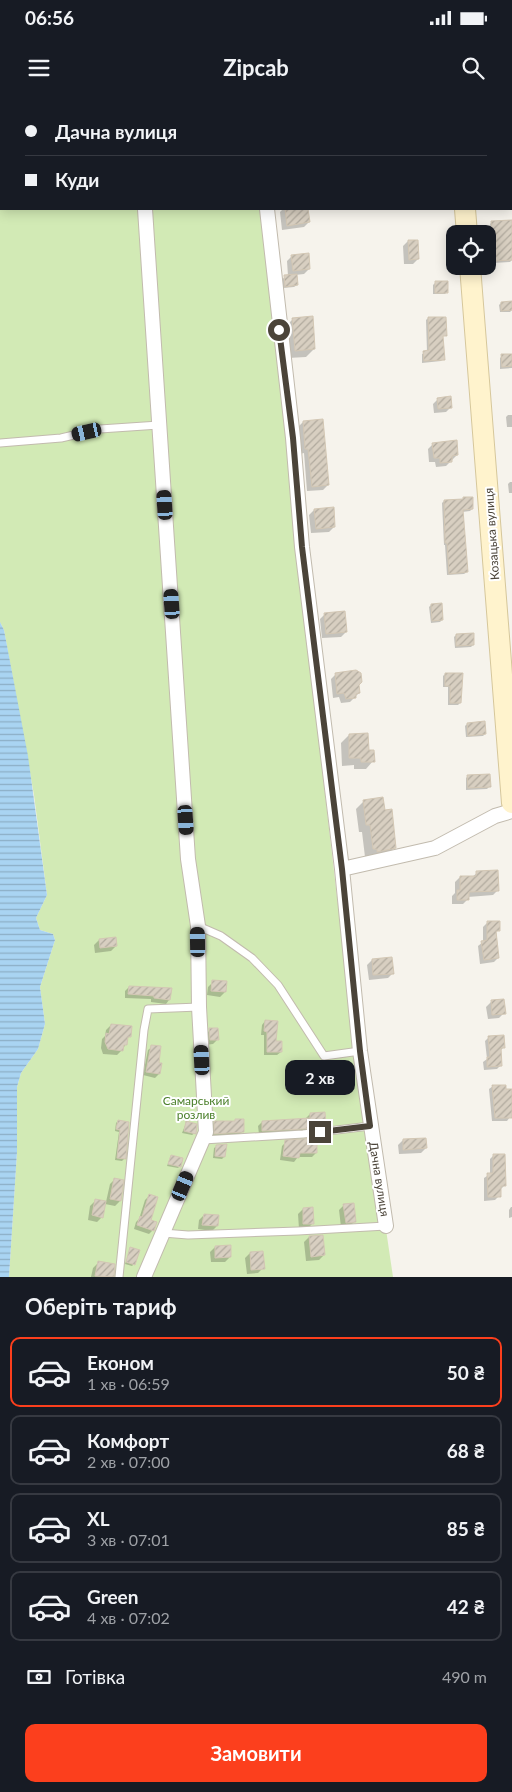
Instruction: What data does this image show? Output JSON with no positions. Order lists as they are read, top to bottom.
{
  "streets": {
    "street": ["Козацька вулиця", "Дачна вулиця"]
  },
  "parks": ["Самарський розлив"],
  "page": {
    "status": "06:56",
    "header": "Zipcab",
    "banner": ["Дачна вулиця", "Куди"],
    "bubble": "2 хв",
    "heading": "Оберіть тариф",
    "list": [
      {
        "name": "Економ",
        "note": "1 хв · 06:59",
        "value": "50 ₴"
      },
      {
        "name": "Комфорт",
        "note": "2 хв · 07:00",
        "value": "68 ₴"
      },
      {
        "name": "XL",
        "note": "3 хв · 07:01",
        "value": "85 ₴"
      },
      {
        "name": "Green",
        "note": "4 хв · 07:02",
        "value": "42 ₴"
      }
    ],
    "pay": ["Готівка", "490 m"],
    "buttons": "Замовити"
  }
}
